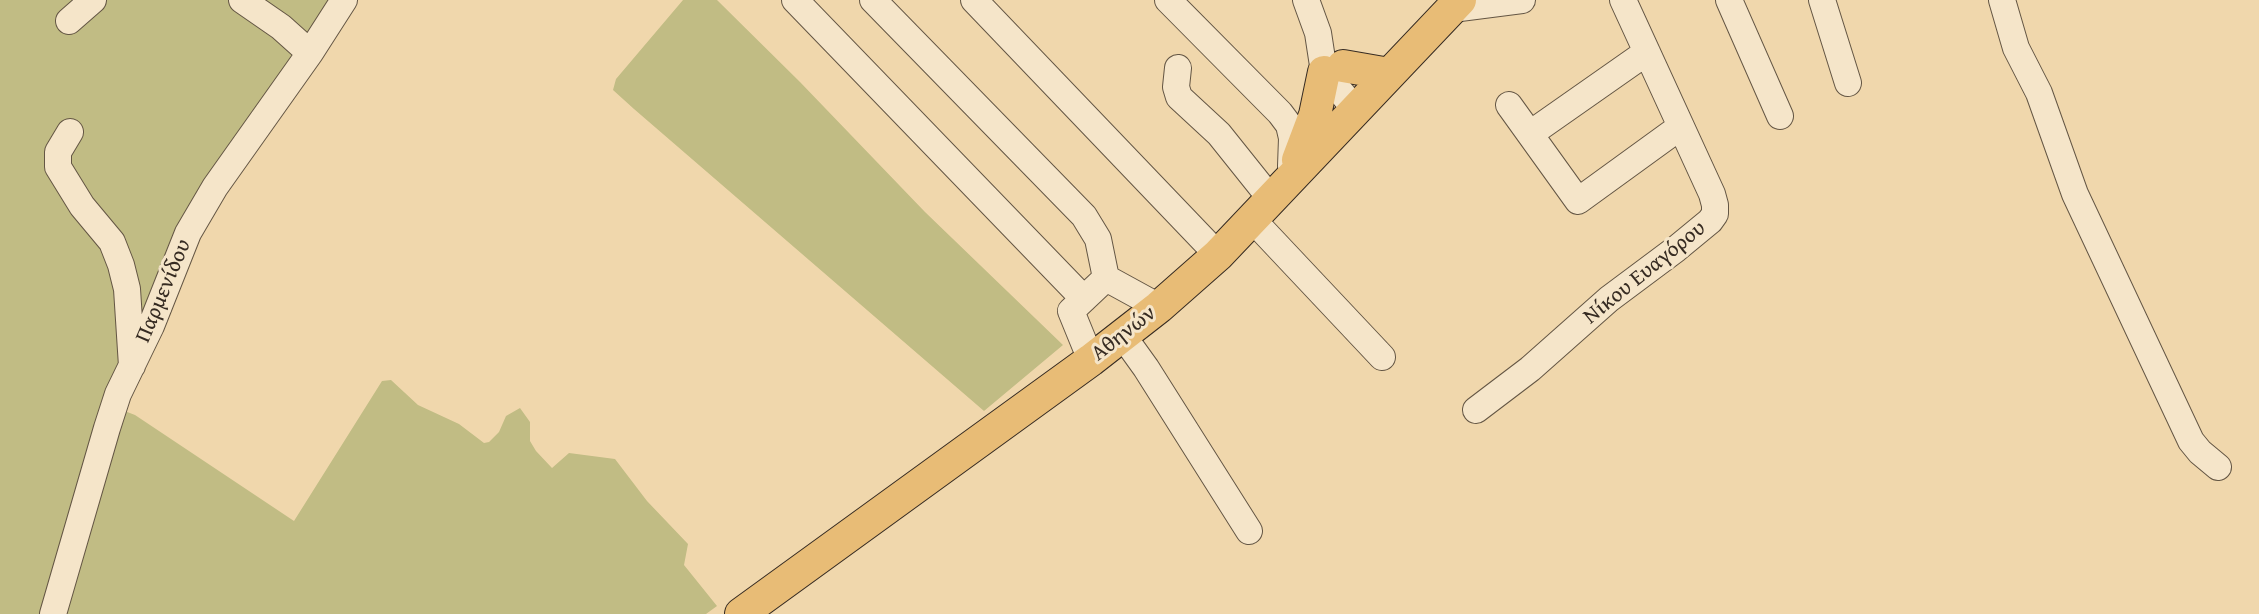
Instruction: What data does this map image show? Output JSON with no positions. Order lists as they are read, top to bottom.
{
  "streets": {
    "main road": ["Αθηνών"],
    "street": ["Νίκου Ευαγόρου", "Παρμενίδου"]
  }
}
